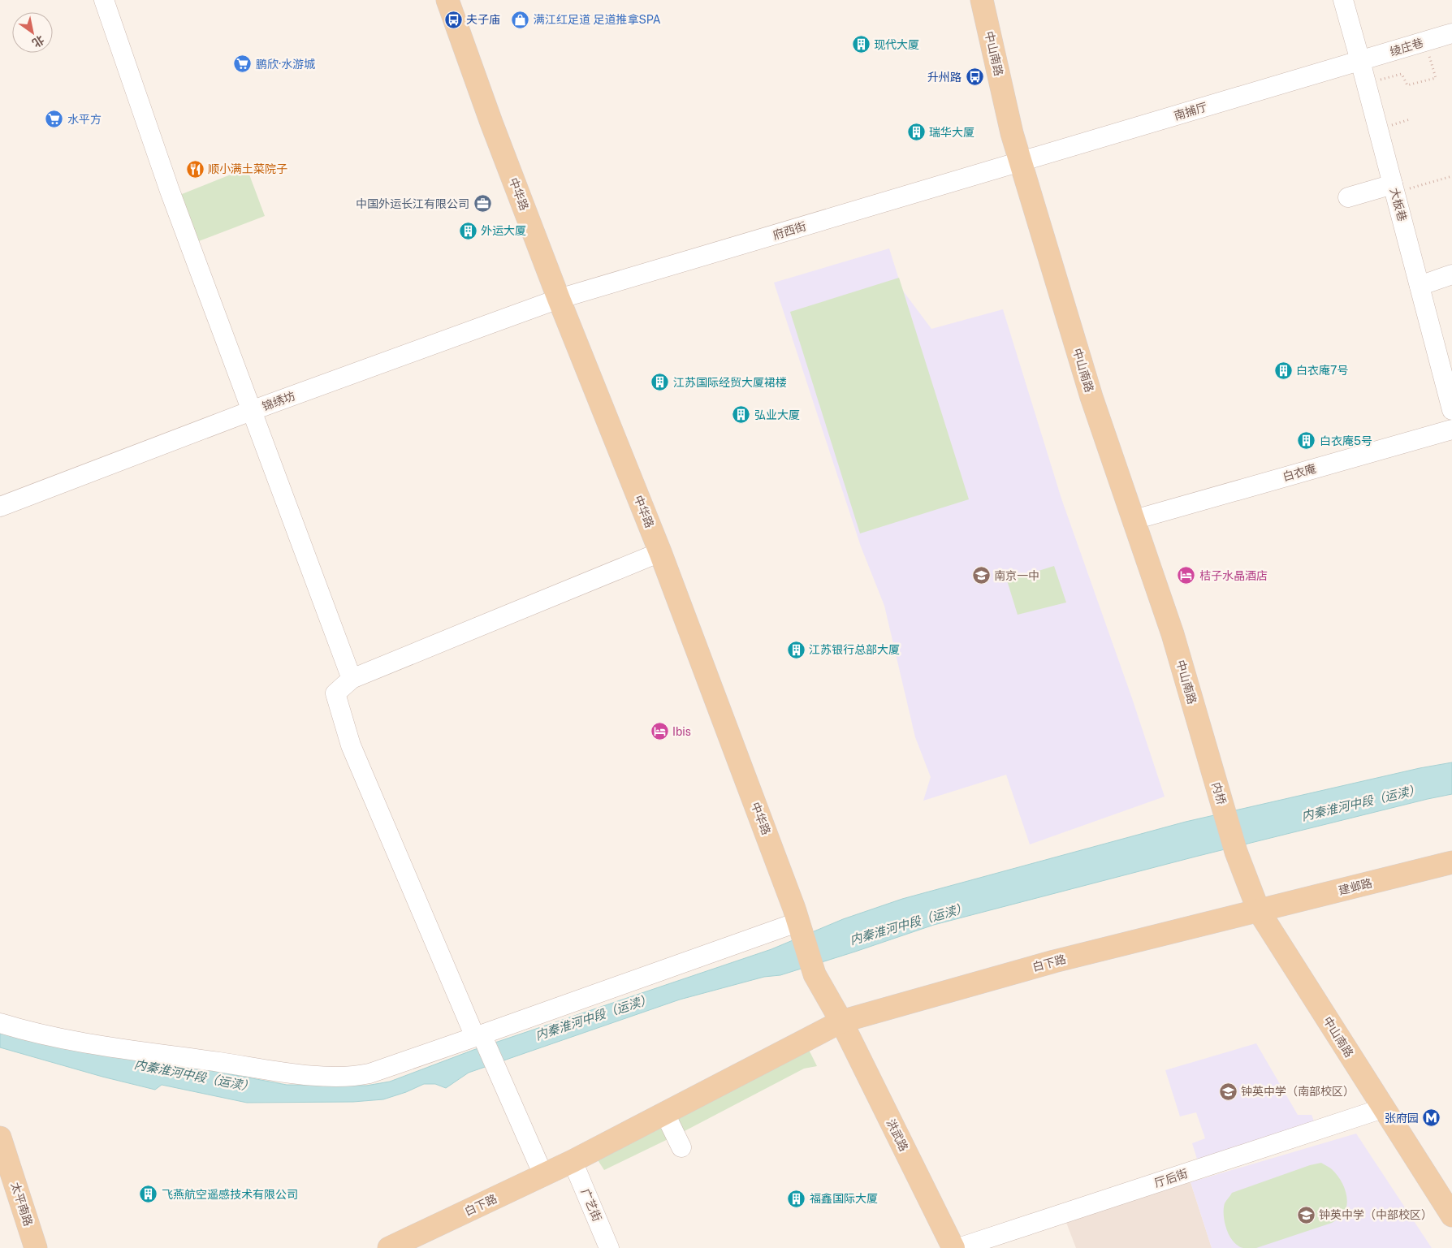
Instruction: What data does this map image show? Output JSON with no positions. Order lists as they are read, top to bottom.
{
  "streets": {
    "main road": [
      "中山南路",
      "中华路",
      "建邺路",
      "白下路",
      "洪武路",
      "太平南路"
    ],
    "street": [
      "绫庄巷",
      "南捕厅",
      "大板巷",
      "府西街",
      "锦绣坊",
      "白衣庵",
      "厅后街",
      "广艺街"
    ]
  },
  "crossings": [
    ["绫庄巷", "南捕厅"],
    ["绫庄巷", "大板巷"],
    ["中山南路", "建邺路"],
    ["中山南路", "白下路"],
    ["中山南路", "厅后街"],
    ["南捕厅", "大板巷"],
    ["南捕厅", "府西街"],
    ["中华路", "府西街"],
    ["中华路", "锦绣坊"],
    ["中华路", "白下路"],
    ["中华路", "洪武路"],
    ["府西街", "锦绣坊"],
    ["建邺路", "白下路"],
    ["白下路", "洪武路"],
    ["白下路", "广艺街"]
  ],
  "water": ["内秦淮河中段（运渎）"],
  "places": {
    "bus stop": ["夫子庙", "升州路"],
    "shop": ["满江红足道 足道推拿SPA"],
    "building": [
      "现代大厦",
      "瑞华大厦",
      "外运大厦",
      "白衣庵7号",
      "江苏国际经贸大厦裙楼",
      "弘业大厦",
      "白衣庵5号",
      "江苏银行总部大厦",
      "飞燕航空遥感技术有限公司",
      "福鑫国际大厦"
    ],
    "supermarket": ["鹏欣·水游城", "水平方"],
    "restaurant": ["顺小满土菜院子"],
    "office": ["中国外运长江有限公司"],
    "school or university": ["南京一中", "钟英中学（南部校区）", "钟英中学（中部校区）"],
    "hotel": ["桔子水晶酒店", "Ibis"],
    "metro station": ["张府园"]
  },
  "north": "bottom right"
}
